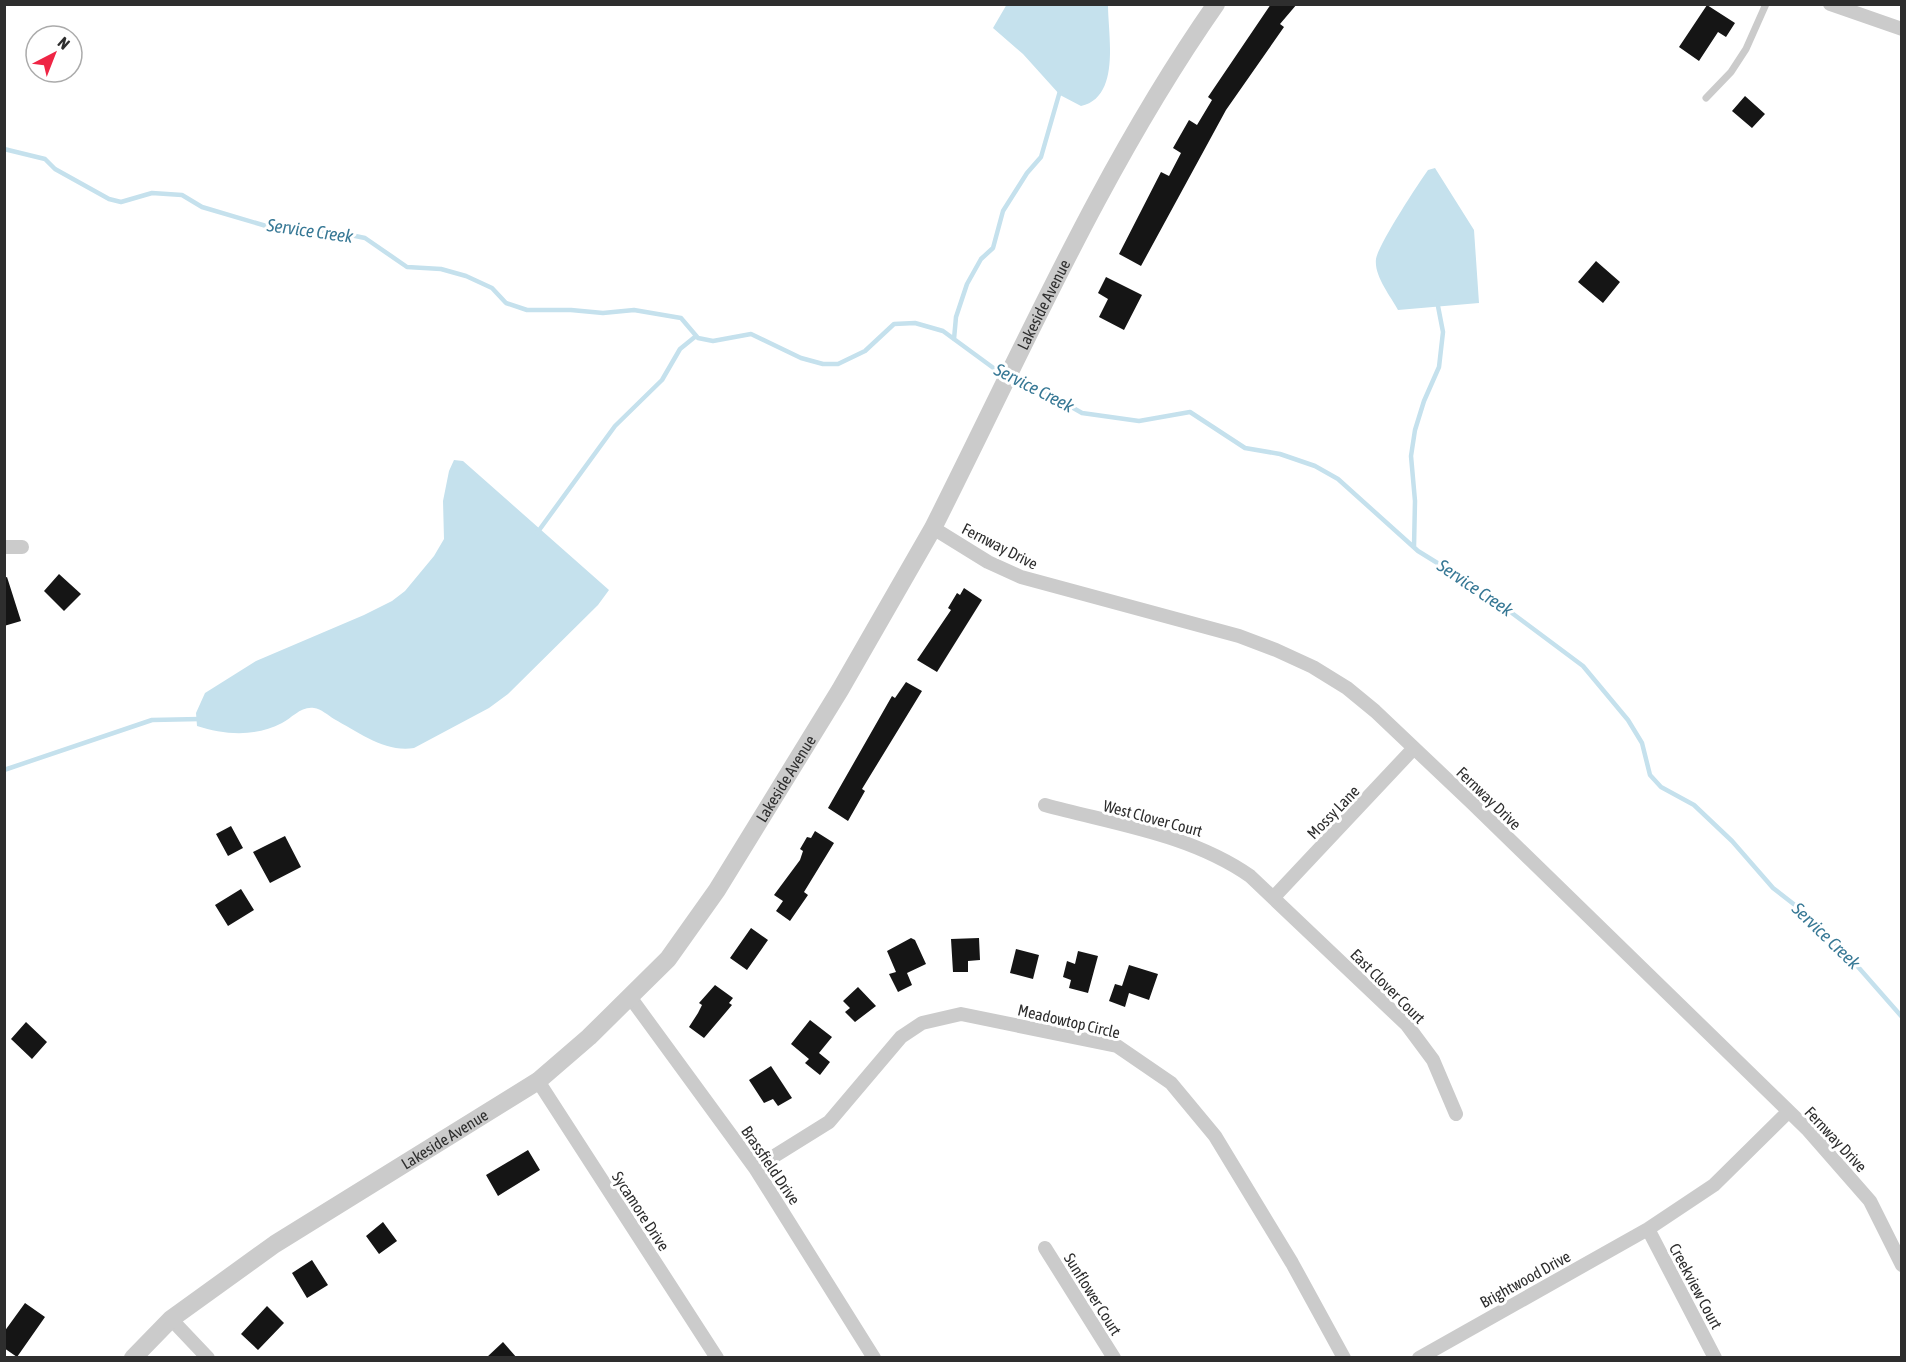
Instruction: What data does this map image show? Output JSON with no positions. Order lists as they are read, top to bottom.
{
  "streets": {
    "street": [
      "Lakeside Avenue",
      "Fernway Drive",
      "Mossy Lane",
      "West Clover Court",
      "East Clover Court",
      "Meadowtop Circle",
      "Brassfield Drive",
      "Sycamore Drive",
      "Brightwood Drive",
      "Creekview Court",
      "Sunflower Court"
    ]
  },
  "crossings": [
    ["Lakeside Avenue", "Fernway Drive"],
    ["Lakeside Avenue", "Brassfield Drive"],
    ["Lakeside Avenue", "Sycamore Drive"],
    ["Fernway Drive", "Mossy Lane"],
    ["Fernway Drive", "Brightwood Drive"],
    ["Mossy Lane", "West Clover Court"],
    ["Mossy Lane", "East Clover Court"],
    ["West Clover Court", "East Clover Court"],
    ["Meadowtop Circle", "Brassfield Drive"],
    ["Brightwood Drive", "Creekview Court"]
  ],
  "water": ["Service Creek"],
  "north": "top right"
}
